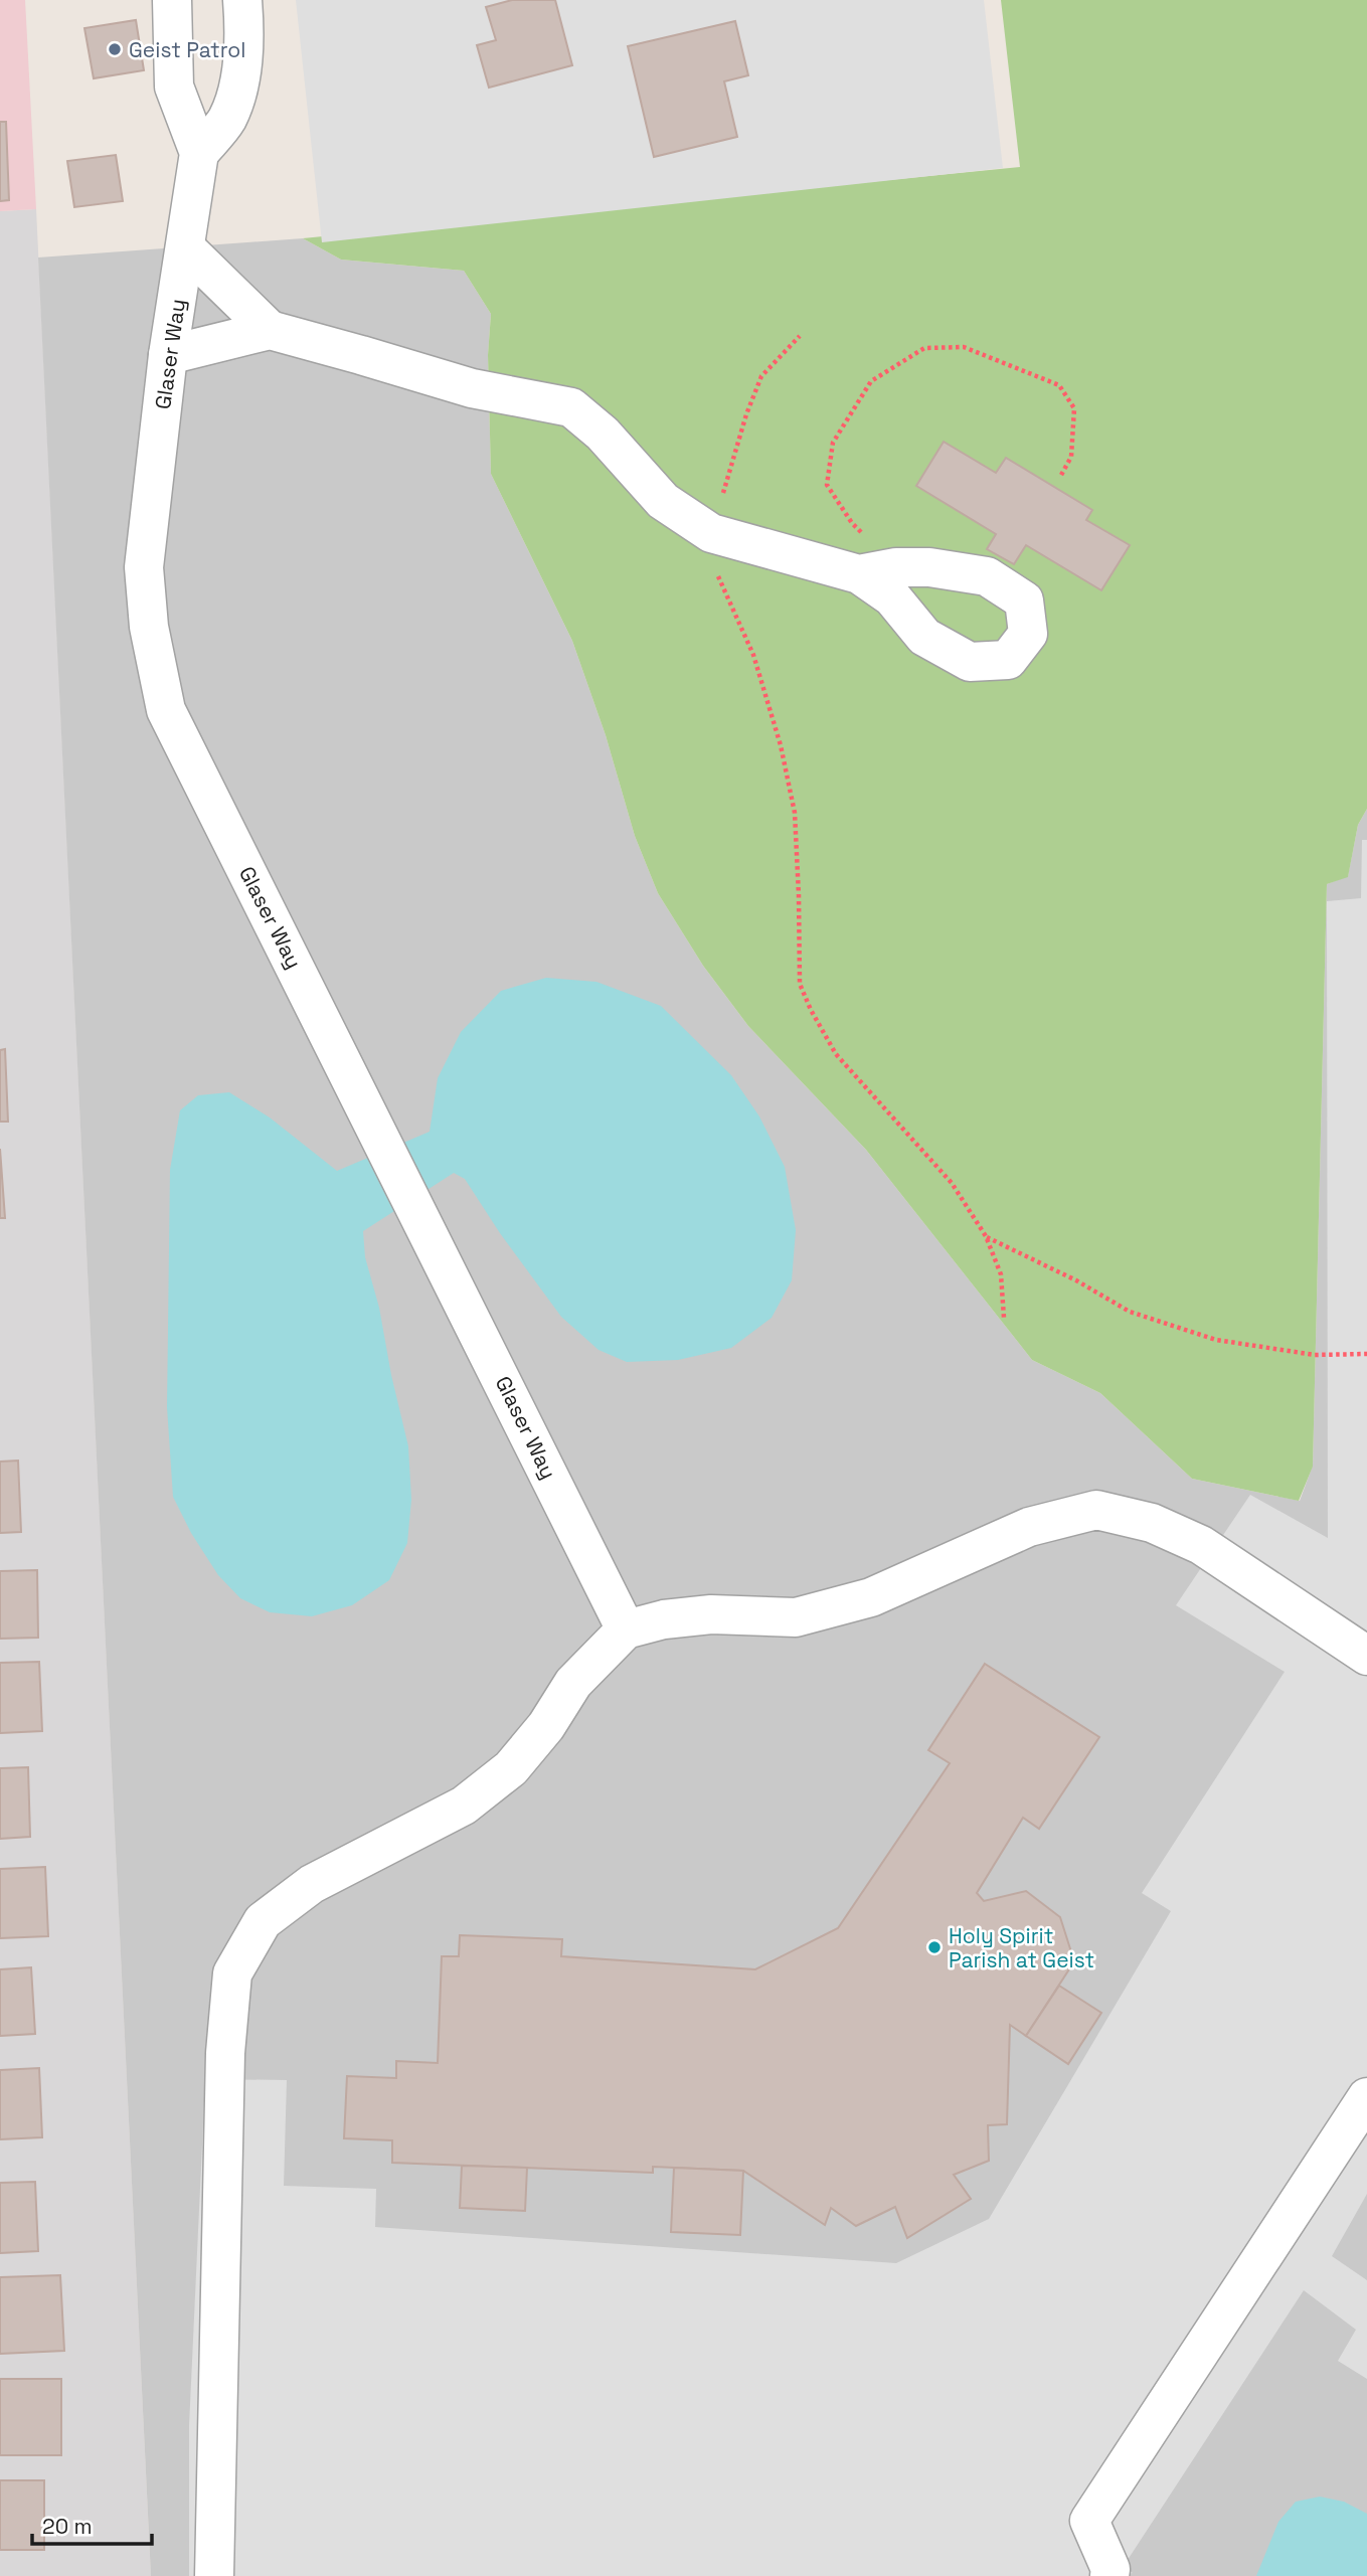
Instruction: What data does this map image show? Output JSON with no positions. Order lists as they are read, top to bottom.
{
  "streets": {
    "street": ["Glaser Way"]
  },
  "places": ["Geist Patrol", "Holy Spirit Parish at Geist"],
  "scale_bar": "20 m"
}
